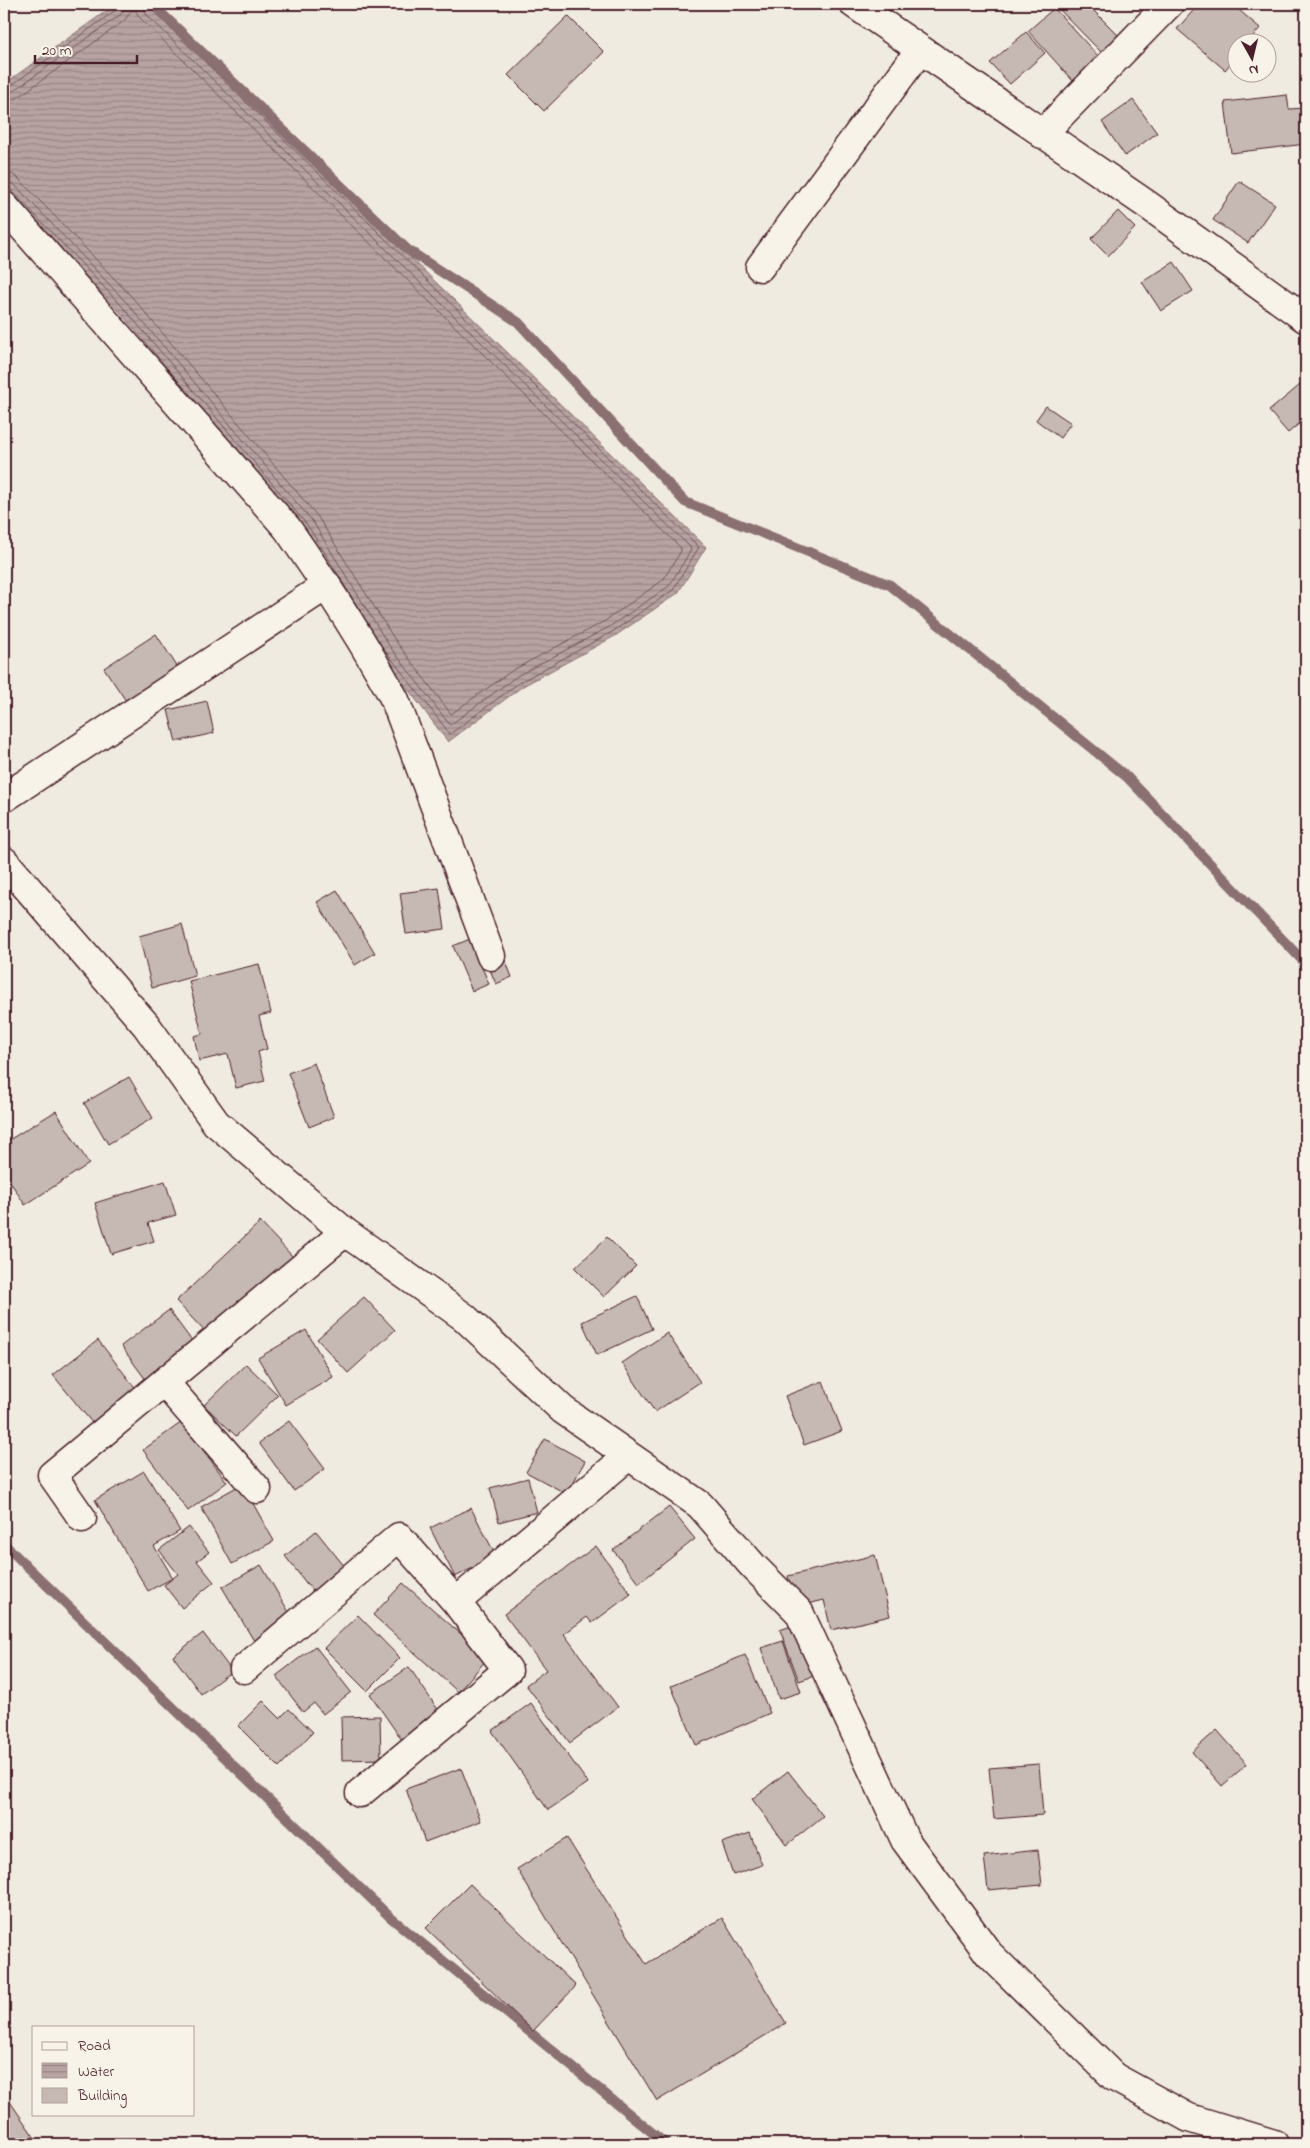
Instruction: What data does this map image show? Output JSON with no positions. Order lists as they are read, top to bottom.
{
  "legend": ["Road", "Water", "Building"],
  "scale_bar": "20 m",
  "north": "bottom"
}
